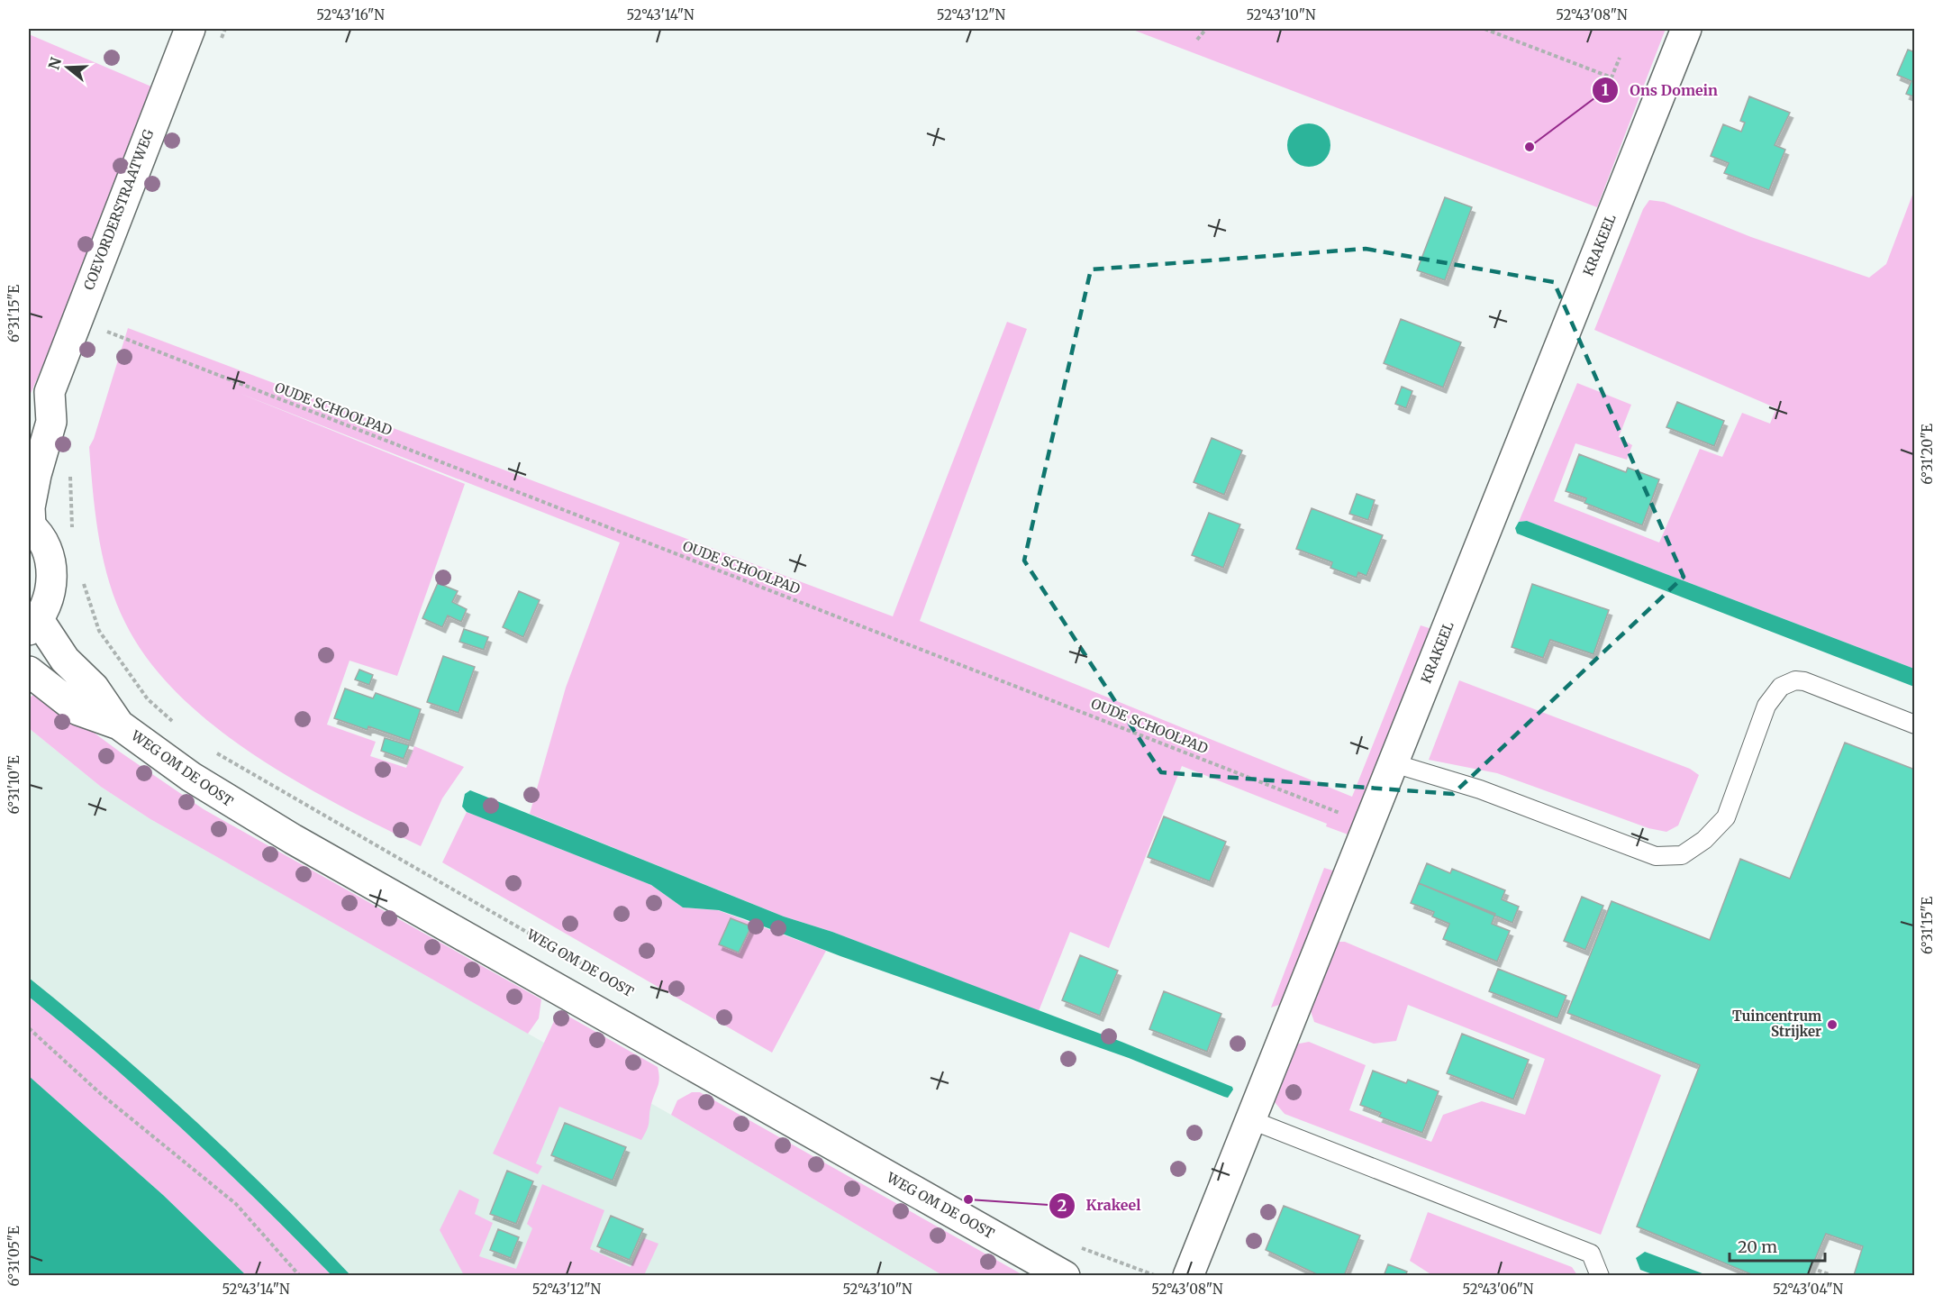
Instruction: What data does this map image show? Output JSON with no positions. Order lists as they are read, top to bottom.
{
  "streets": {
    "street": ["COEVORDERSTRAATWEG", "KRAKEEL", "WEG OM DE OOST"],
    "path": ["OUDE SCHOOLPAD"]
  },
  "crossings": [
    ["KRAKEEL", "OUDE SCHOOLPAD"]
  ],
  "places": ["Ons Domein", "Tuincentrum Strijker", "Krakeel"],
  "scale_bar": "20 m",
  "north": "left",
  "coordinates": [
    "52°43'16\"N",
    "52°43'14\"N",
    "52°43'12\"N",
    "52°43'10\"N",
    "52°43'08\"N",
    "6°31'15\"E",
    "6°31'20\"E",
    "6°31'10\"E",
    "6°31'05\"E",
    "52°43'06\"N",
    "52°43'04\"N"
  ]
}
